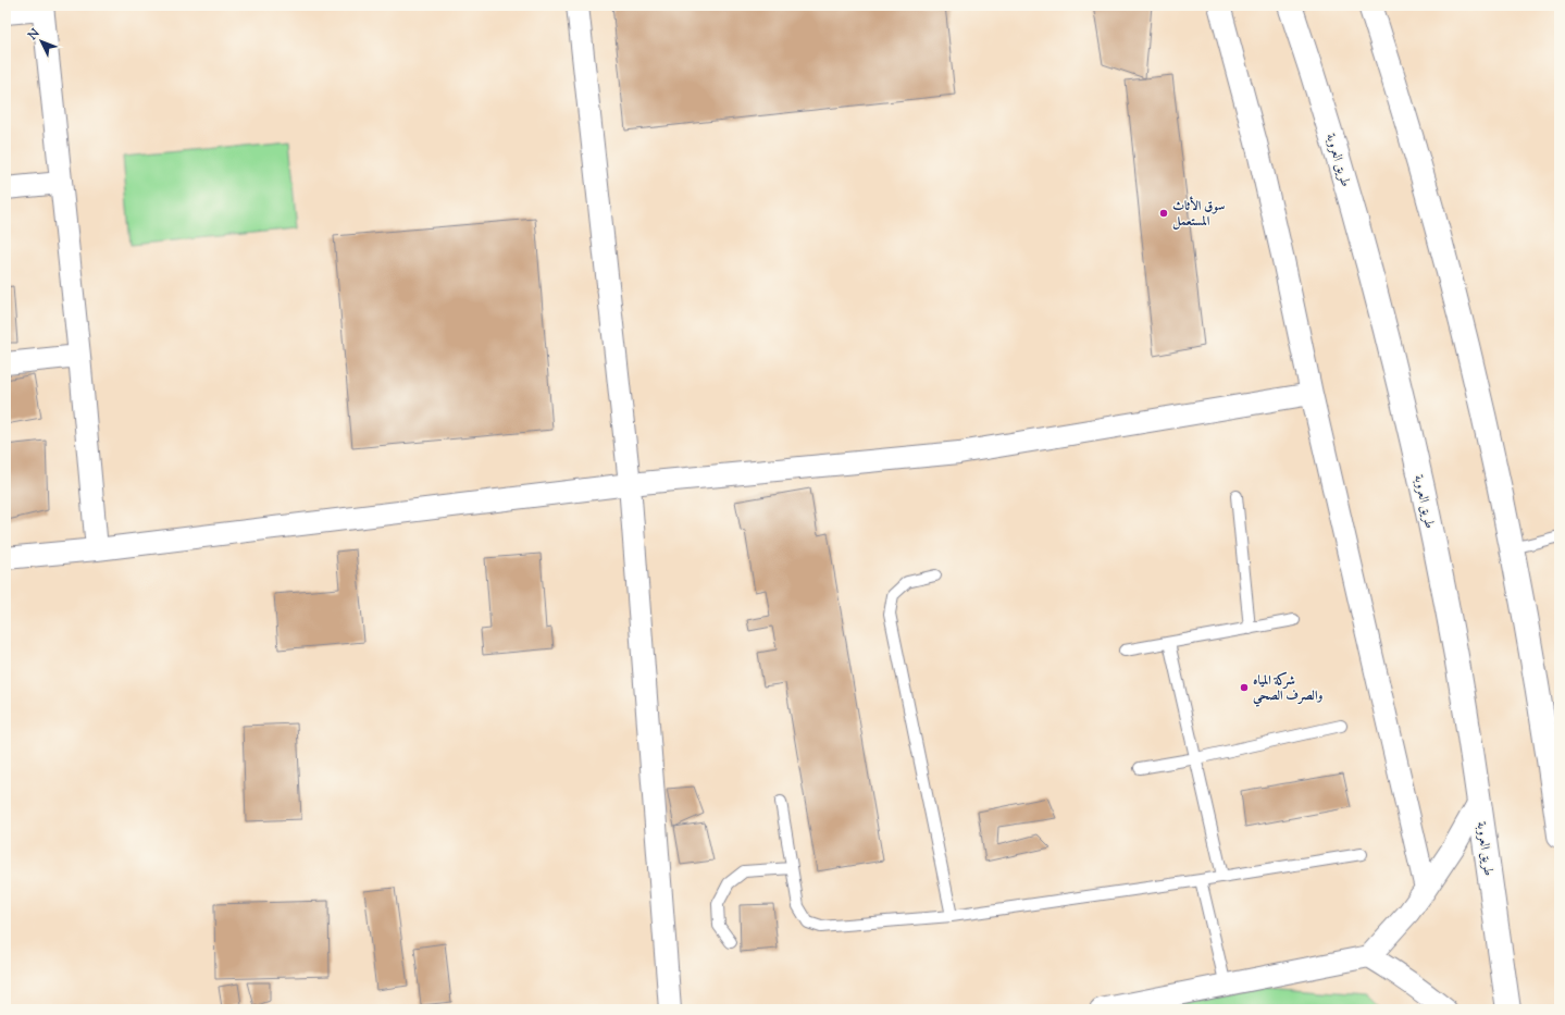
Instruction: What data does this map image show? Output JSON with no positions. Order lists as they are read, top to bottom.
{
  "streets": {
    "highway": ["طريق العروبة"]
  },
  "places": ["سوق الأثاث المستعمل", "شركة المياه والصرف الصحي"],
  "north": "top left"
}
